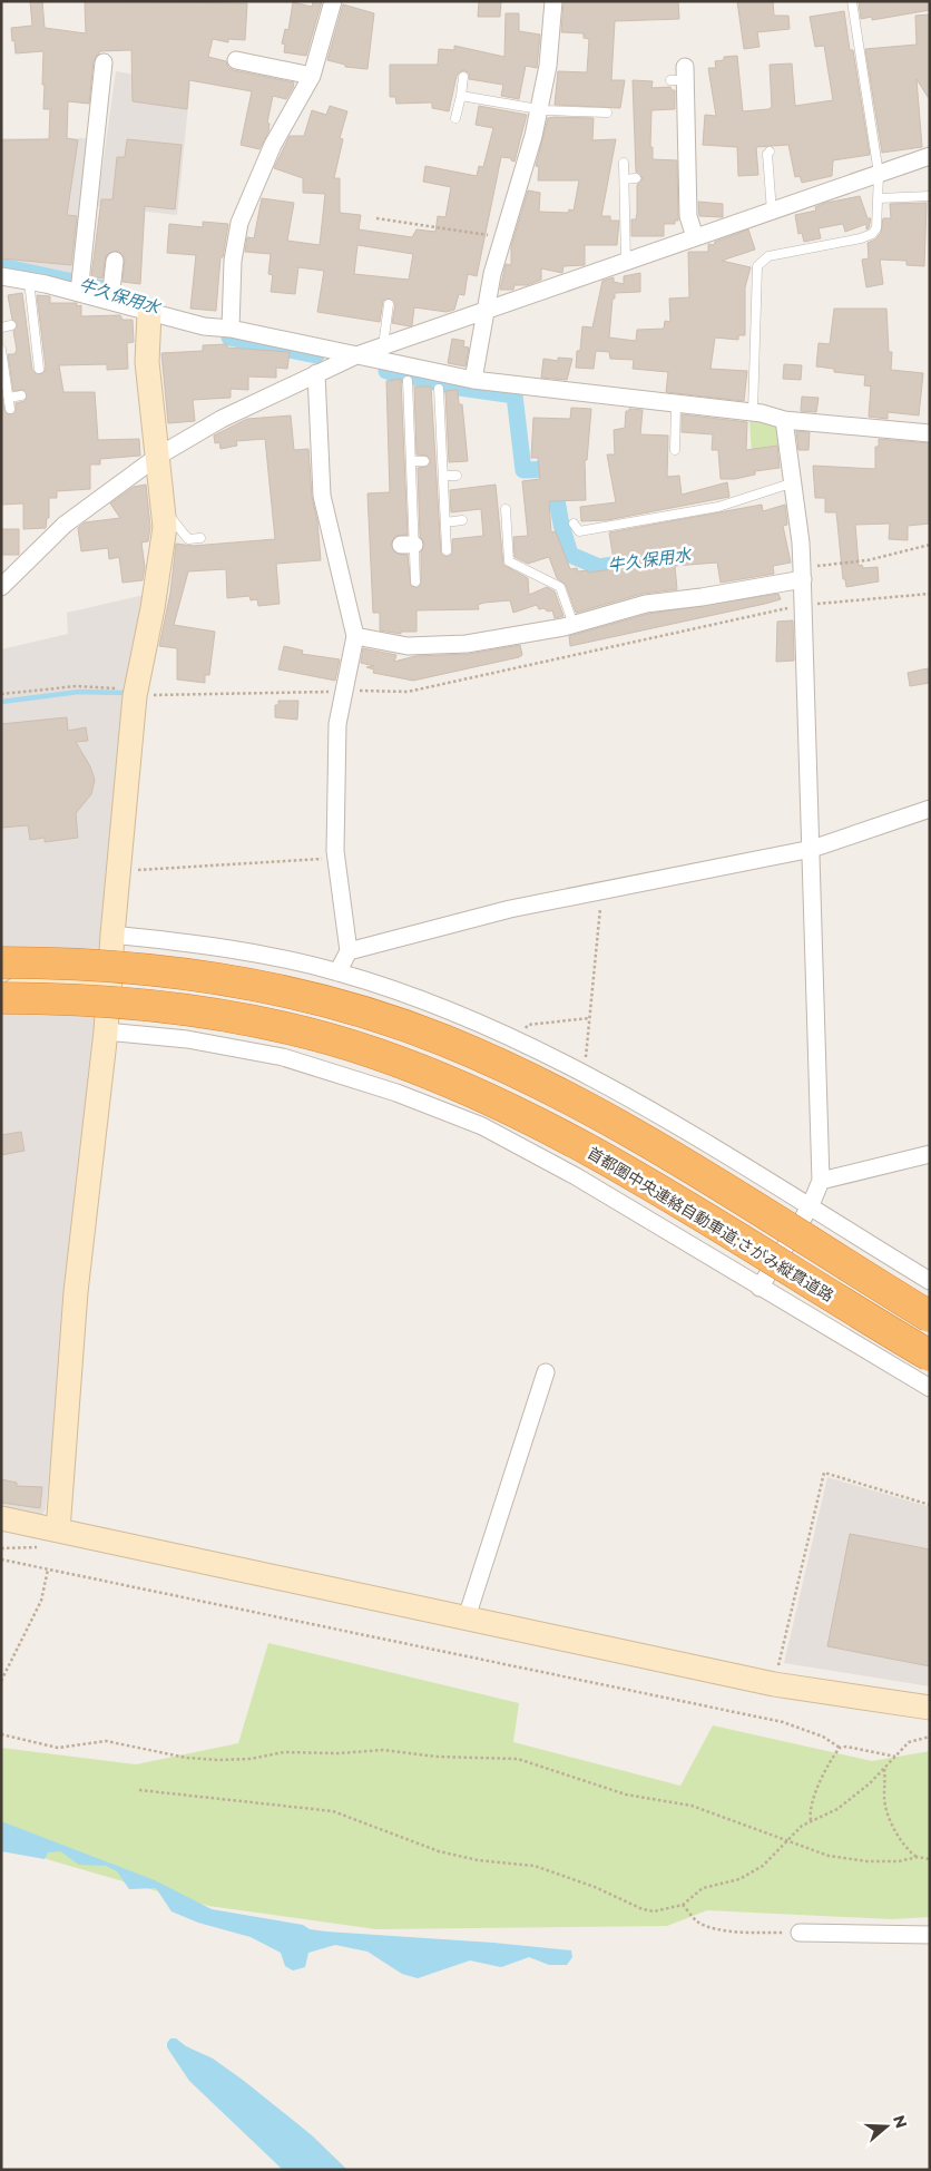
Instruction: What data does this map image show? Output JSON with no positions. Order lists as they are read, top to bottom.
{
  "streets": {
    "highway": ["首都圏中央連絡自動車道;さがみ縦貫道路"]
  },
  "water": ["牛久保用水"],
  "north": "right"
}
